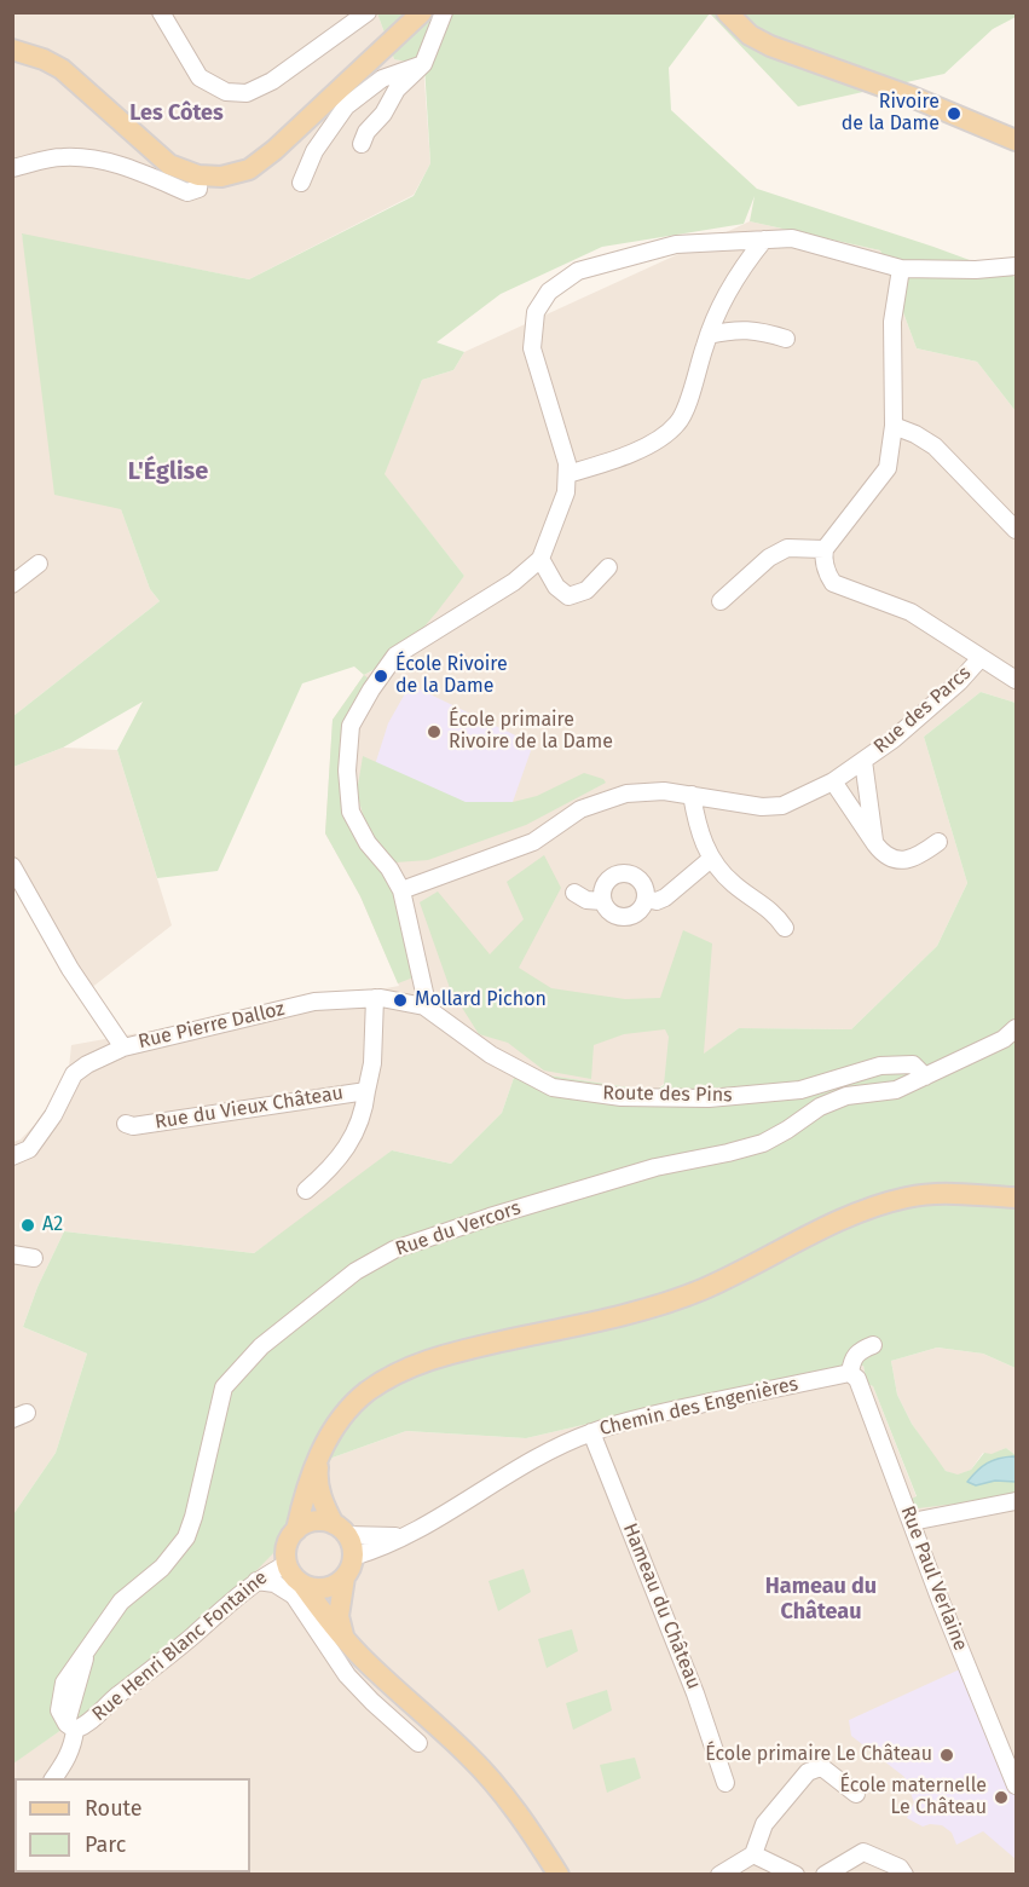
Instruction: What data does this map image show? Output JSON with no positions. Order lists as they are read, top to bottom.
{
  "streets": {
    "street": [
      "Rue des Parcs",
      "Rue Pierre Dalloz",
      "Route des Pins",
      "Rue du Vieux Château",
      "Rue du Vercors",
      "Chemin des Engenières",
      "Rue Paul Verlaine",
      "Hameau du Château",
      "Rue Henri Blanc Fontaine"
    ]
  },
  "crossings": [
    ["Rue Pierre Dalloz", "Route des Pins"],
    ["Rue Pierre Dalloz", "Rue du Vieux Château"],
    ["Route des Pins", "Rue du Vercors"],
    ["Rue du Vercors", "Rue Henri Blanc Fontaine"],
    ["Chemin des Engenières", "Rue Paul Verlaine"],
    ["Chemin des Engenières", "Hameau du Château"],
    ["Chemin des Engenières", "Rue Henri Blanc Fontaine"]
  ],
  "districts": ["Les Côtes", "L'Église", "Hameau du Château"],
  "places": [
    "Rivoire de la Dame",
    "École Rivoire de la Dame",
    "École primaire Rivoire de la Dame",
    "Mollard Pichon",
    "A2",
    "École primaire Le Château",
    "École maternelle Le Château"
  ],
  "legend": ["Route", "Parc"]
}
